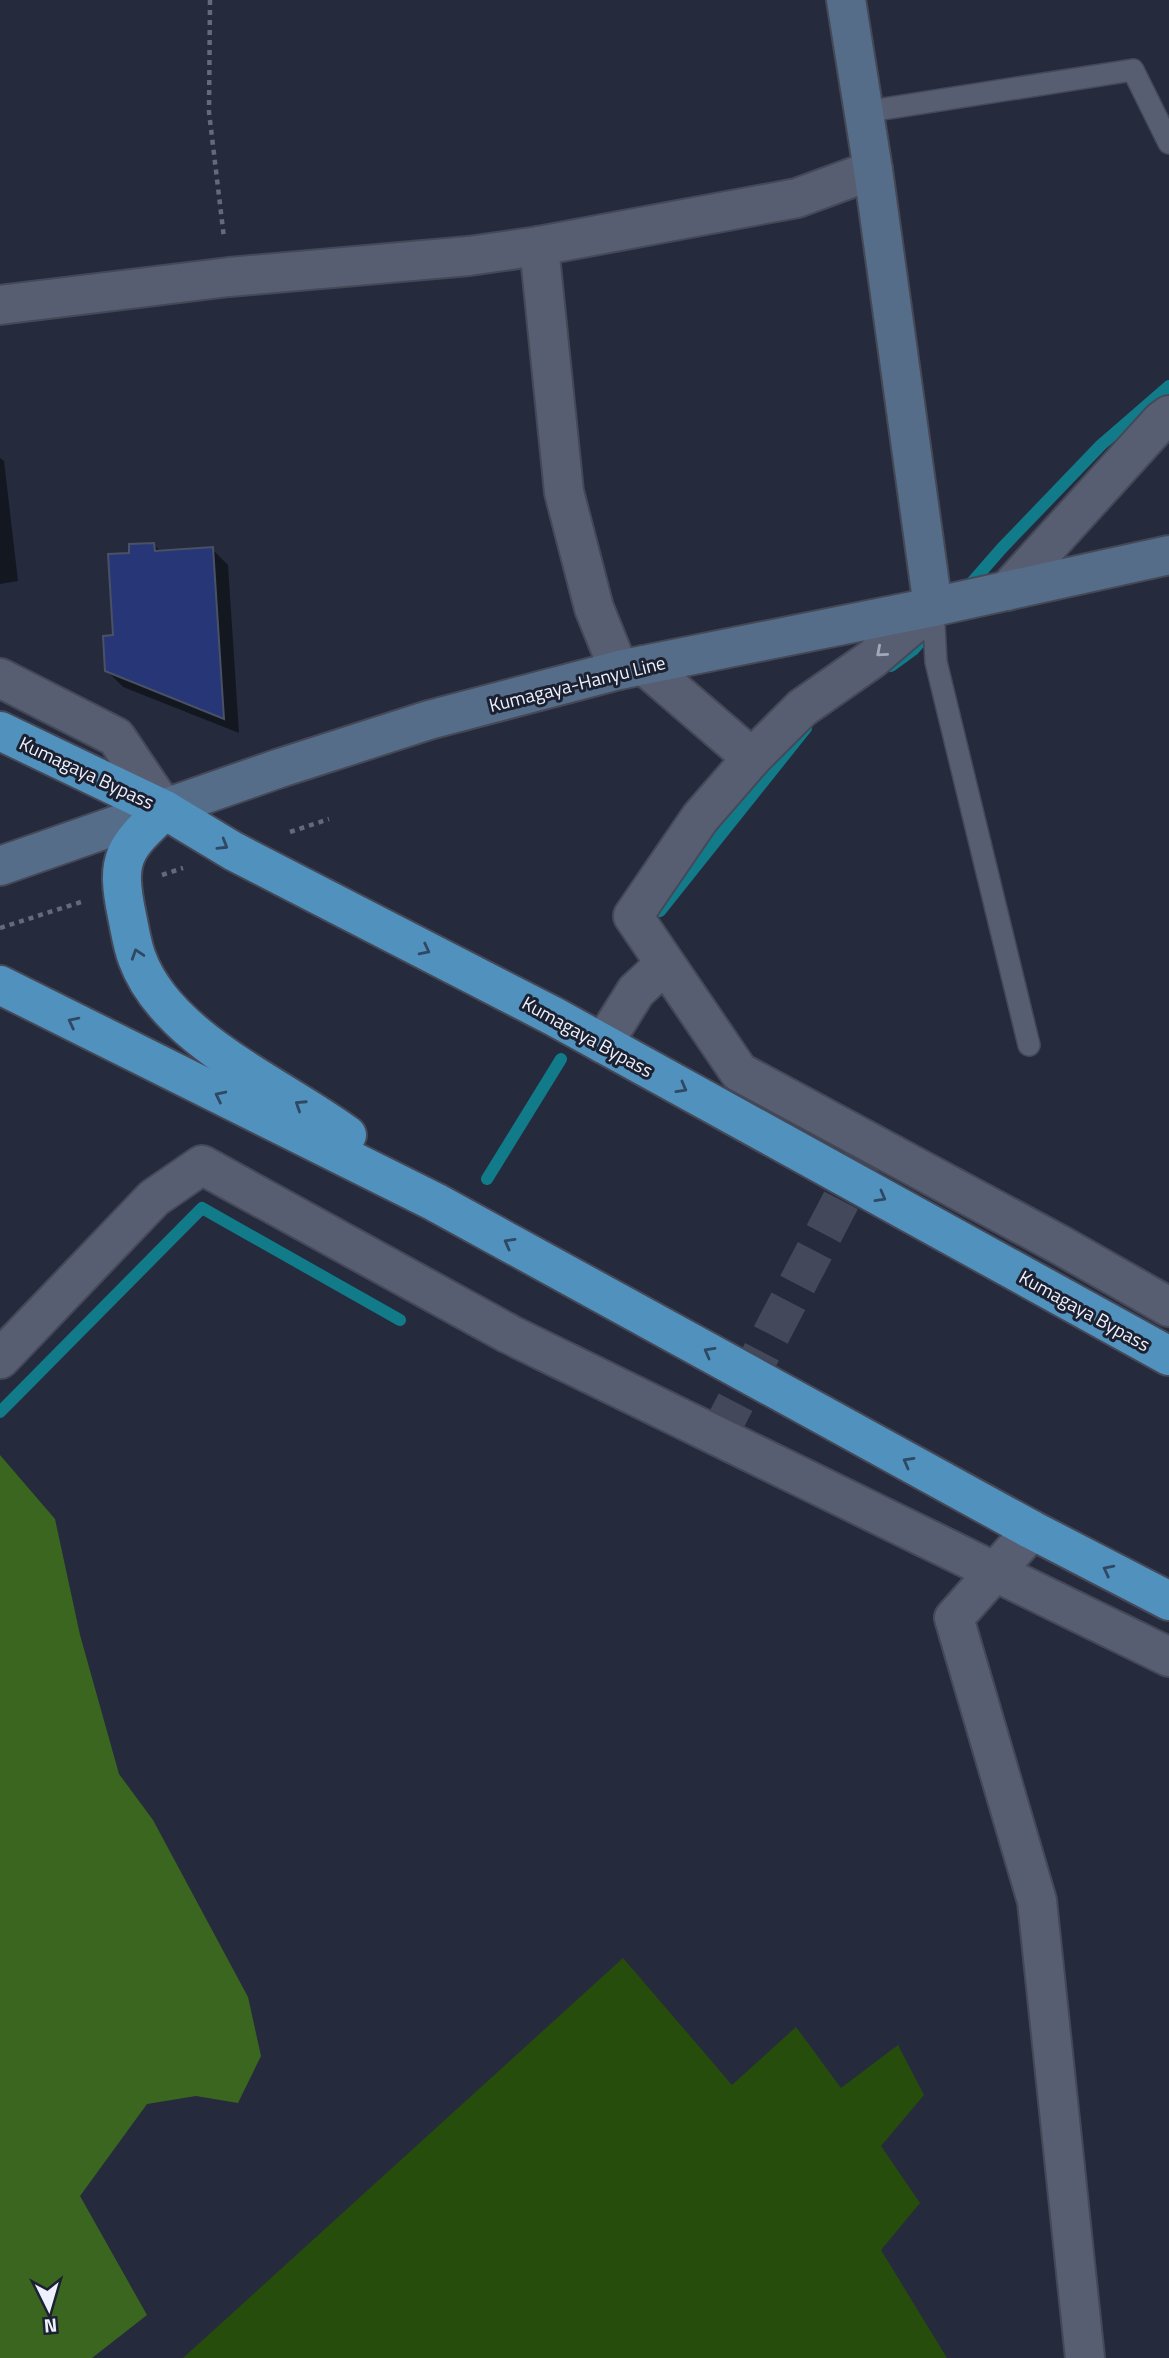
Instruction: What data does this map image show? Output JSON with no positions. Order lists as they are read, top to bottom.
{
  "streets": {
    "highway": ["Kumagaya Bypass"],
    "main road": ["Kumagaya-Hanyu Line"]
  },
  "crossings": [
    ["Kumagaya-Hanyu Line", "Kumagaya Bypass"]
  ],
  "north": "bottom"
}
